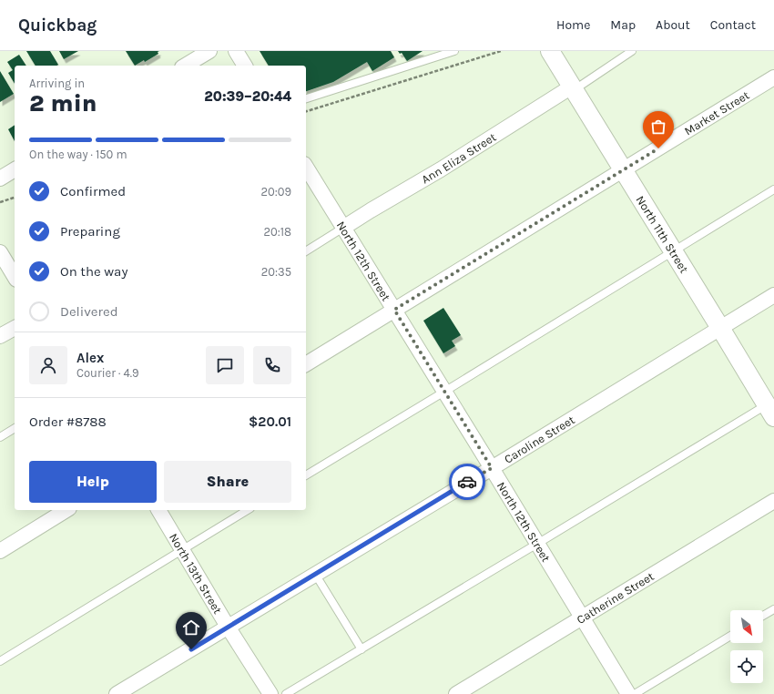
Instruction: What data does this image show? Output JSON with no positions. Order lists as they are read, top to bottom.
{
  "streets": {
    "street": [
      "Market Street",
      "Ann Eliza Street",
      "North 11th Street",
      "North 12th Street",
      "Caroline Street",
      "North 13th Street",
      "Catherine Street"
    ]
  },
  "crossings": [
    ["Market Street", "North 11th Street"],
    ["Market Street", "North 12th Street"],
    ["Ann Eliza Street", "North 11th Street"],
    ["Ann Eliza Street", "North 12th Street"],
    ["North 11th Street", "Caroline Street"],
    ["North 12th Street", "Caroline Street"],
    ["North 12th Street", "Catherine Street"],
    ["Caroline Street", "North 13th Street"]
  ],
  "north": "bottom right",
  "page": {
    "header": "Quickbag",
    "nav": [
      "Home",
      "Map",
      "About",
      "Contact"
    ],
    "heading": ["2 min", "Arriving in", "20:39–20:44"],
    "panel": [
      "Alex",
      "Courier · 4.9",
      "Order #8788",
      "$20.01"
    ],
    "bar": "On the way · 150 m",
    "list": [
      ["Confirmed", "20:09"],
      ["Preparing", "20:18"],
      ["On the way", "20:35"],
      "Delivered"
    ],
    "buttons": ["Help", "Share"]
  }
}
